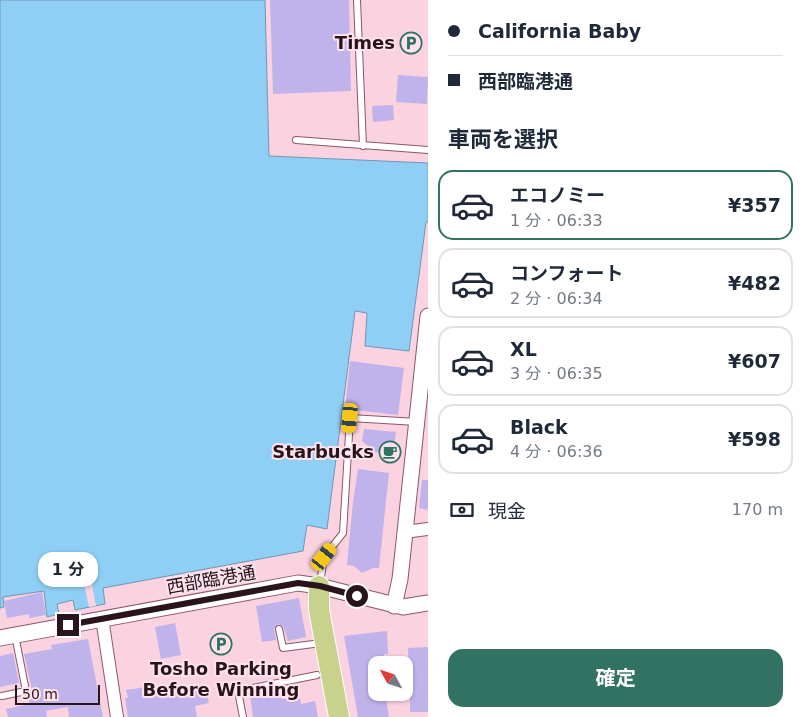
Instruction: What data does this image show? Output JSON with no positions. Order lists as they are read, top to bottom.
{
  "streets": {
    "street": ["西部臨港通"]
  },
  "places": {
    "parking": ["Times", "Tosho Parking Before Winning"],
    "cafe": ["Starbucks"]
  },
  "scale_bar": "50 m",
  "north": "top left",
  "page": {
    "banner": ["California Baby", "西部臨港通"],
    "heading": "車両を選択",
    "list": [
      {
        "name": "エコノミー",
        "note": "1 分 · 06:33",
        "value": "¥357"
      },
      {
        "name": "コンフォート",
        "note": "2 分 · 06:34",
        "value": "¥482"
      },
      {
        "name": "XL",
        "note": "3 分 · 06:35",
        "value": "¥607"
      },
      {
        "name": "Black",
        "note": "4 分 · 06:36",
        "value": "¥598"
      }
    ],
    "pay": ["現金", "170 m"],
    "bubble": "1 分",
    "buttons": "確定",
    "scale": "50 m"
  }
}
